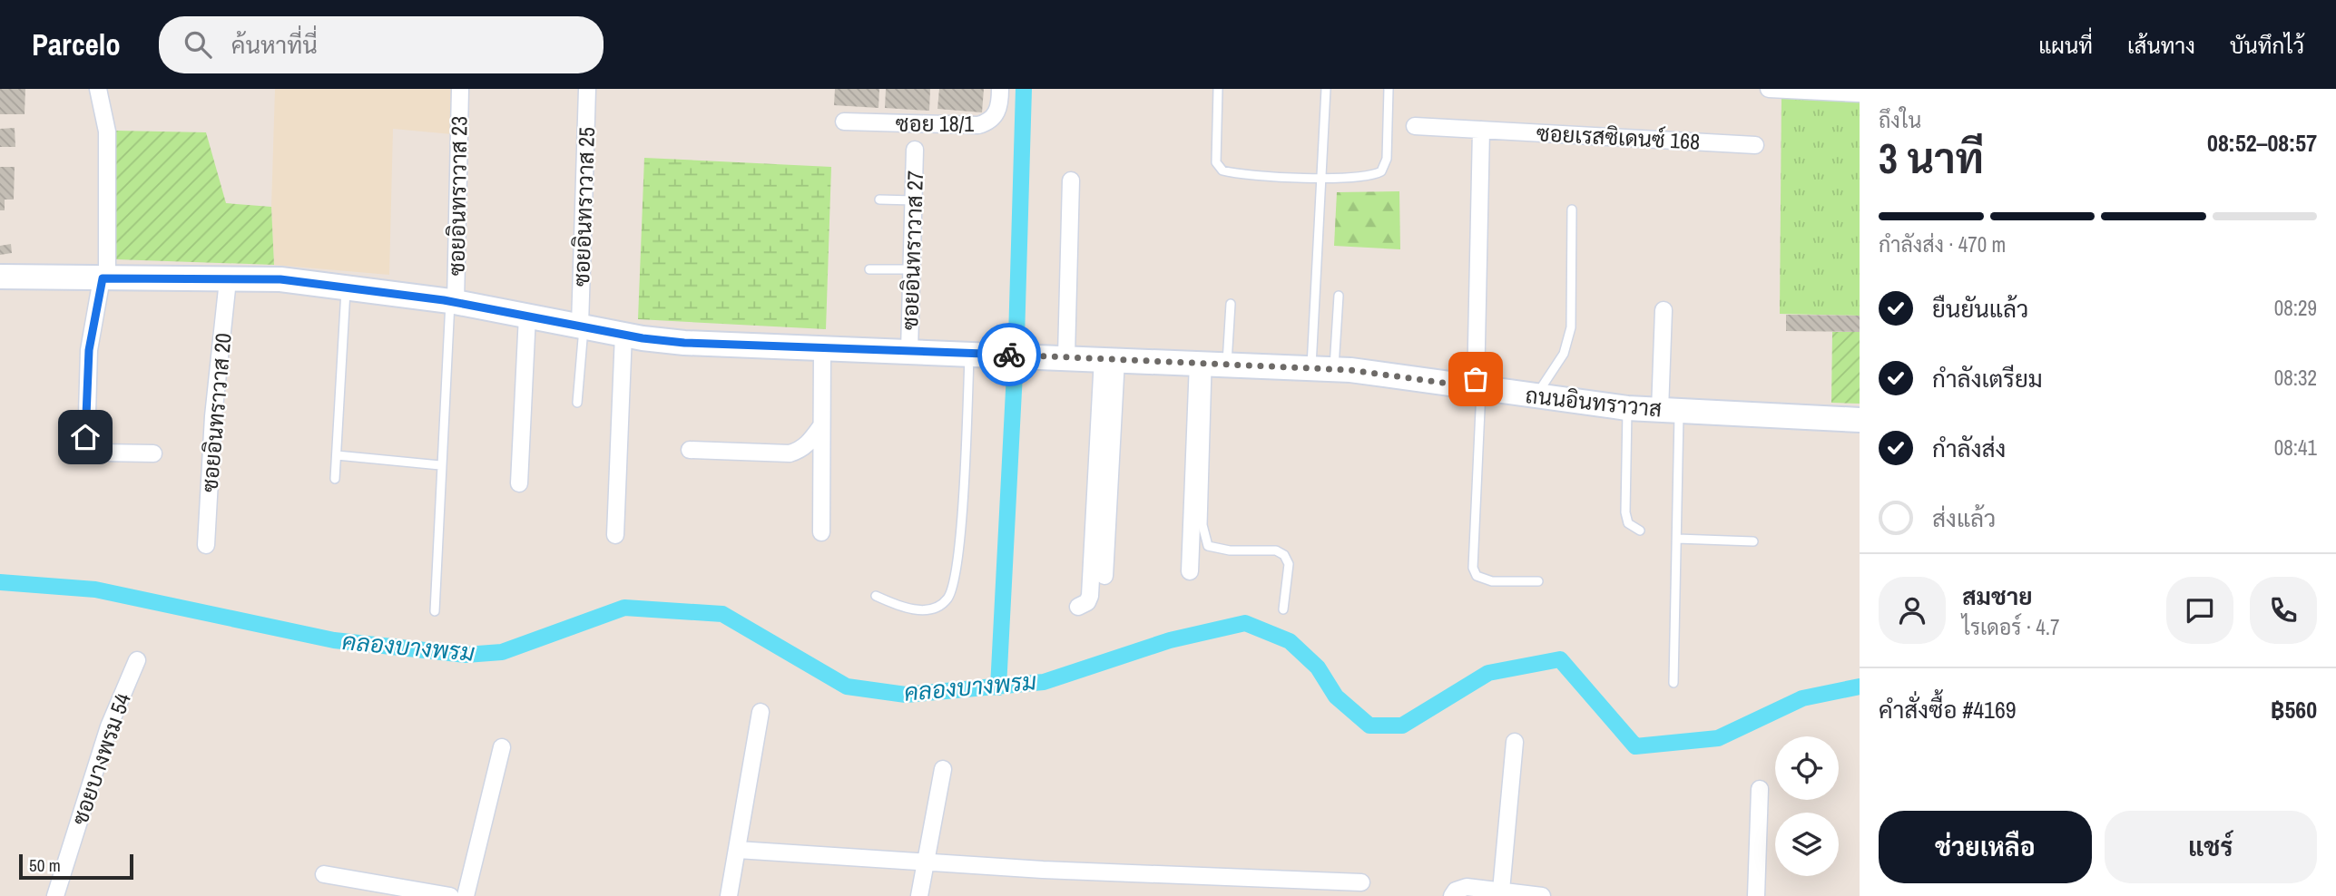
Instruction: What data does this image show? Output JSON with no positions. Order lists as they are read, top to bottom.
{
  "streets": {
    "street": [
      "ซอย 18/1",
      "ซอยเรสซิเดนซ์ 168",
      "ซอยอินทราวาส 23",
      "ซอยอินทราวาส 25",
      "ซอยอินทราวาส 27",
      "ถนนอินทราวาส",
      "ซอยอินทราวาส 20",
      "ซอยบางพรม 54"
    ]
  },
  "crossings": [
    ["ซอยอินทราวาส 23", "ถนนอินทราวาส"],
    ["ซอยอินทราวาส 25", "ถนนอินทราวาส"],
    ["ซอยอินทราวาส 27", "ถนนอินทราวาส"],
    ["ถนนอินทราวาส", "ซอยอินทราวาส 20"]
  ],
  "water": ["คลองบางพรม"],
  "scale_bar": "50 m",
  "page": {
    "header": "Parcelo",
    "search": "ค้นหาที่นี่",
    "nav": ["แผนที่", "เส้นทาง", "บันทึกไว้"],
    "heading": ["3 นาที", "ถึงใน", "08:52–08:57"],
    "panel": [
      "สมชาย",
      "ไรเดอร์ · 4.7",
      "คำสั่งซื้อ #4169",
      "฿560"
    ],
    "bar": "กำลังส่ง · 470 m",
    "list": [
      ["ยืนยันแล้ว", "08:29"],
      ["กำลังเตรียม", "08:32"],
      ["กำลังส่ง", "08:41"],
      "ส่งแล้ว"
    ],
    "buttons": ["ช่วยเหลือ", "แชร์"],
    "scale": "50 m"
  }
}
